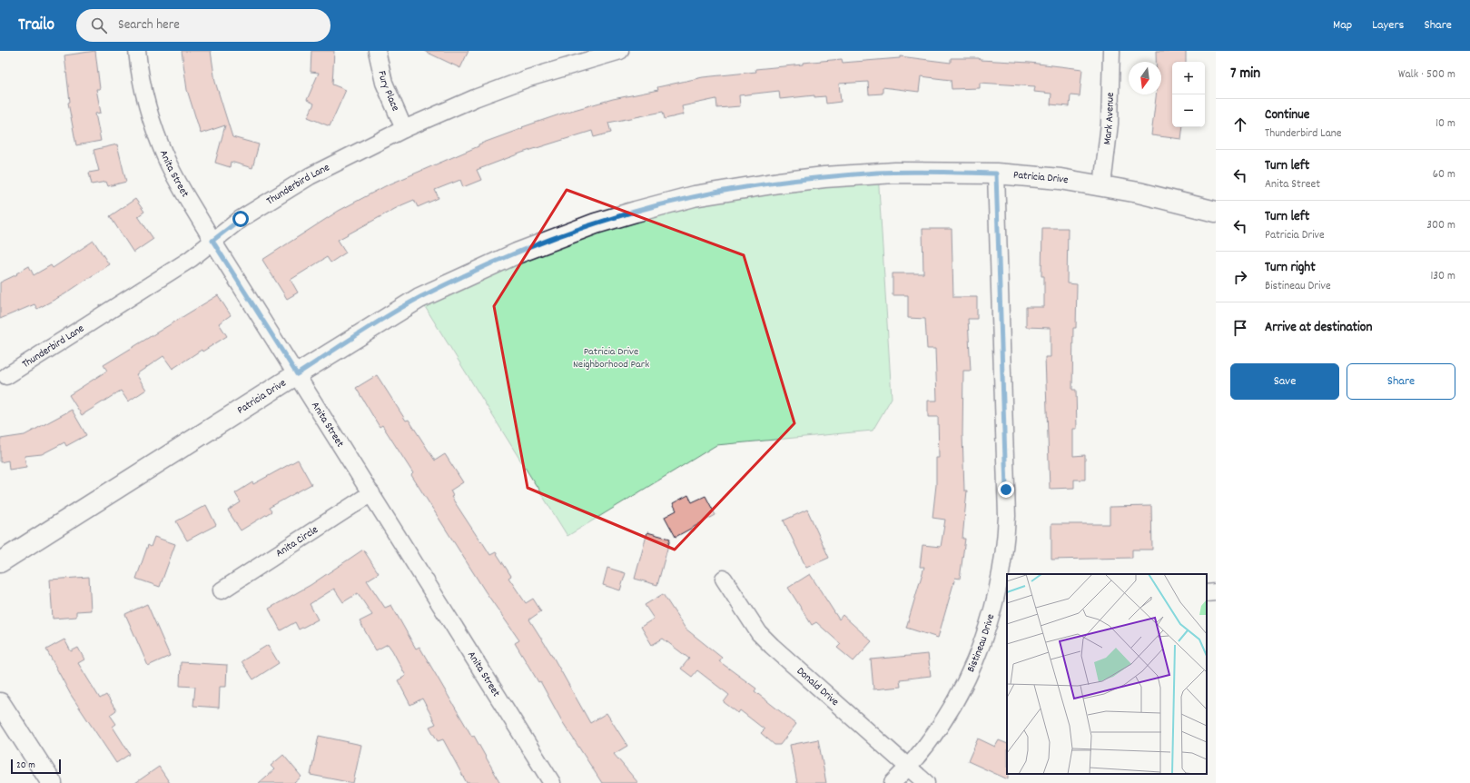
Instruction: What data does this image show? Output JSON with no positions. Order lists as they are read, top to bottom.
{
  "streets": {
    "street": [
      "Fury Place",
      "Mark Avenue",
      "Anita Street",
      "Patricia Drive",
      "Thunderbird Lane",
      "Anita Circle",
      "Bistineau Drive",
      "Donald Drive"
    ]
  },
  "crossings": [
    ["Fury Place", "Thunderbird Lane"],
    ["Mark Avenue", "Patricia Drive"],
    ["Anita Street", "Patricia Drive"],
    ["Anita Street", "Thunderbird Lane"],
    ["Anita Street", "Anita Circle"],
    ["Patricia Drive", "Bistineau Drive"],
    ["Bistineau Drive", "Donald Drive"]
  ],
  "parks": ["Patricia Drive Neighborhood Park"],
  "scale_bar": "20 m",
  "north": "bottom",
  "page": {
    "header": "Trailo",
    "search": "Search here",
    "nav": ["Map", "Layers", "Share"],
    "heading": ["7 min", "Walk · 500 m"],
    "map_buttons": ["+", "−"],
    "list": [
      ["Continue", "Thunderbird Lane", "10 m"],
      ["Turn left", "Anita Street", "60 m"],
      ["Turn left", "Patricia Drive", "300 m"],
      ["Turn right", "Bistineau Drive", "130 m"],
      "Arrive at destination"
    ],
    "buttons": ["Save", "Share"],
    "scale": "20 m"
  }
}
